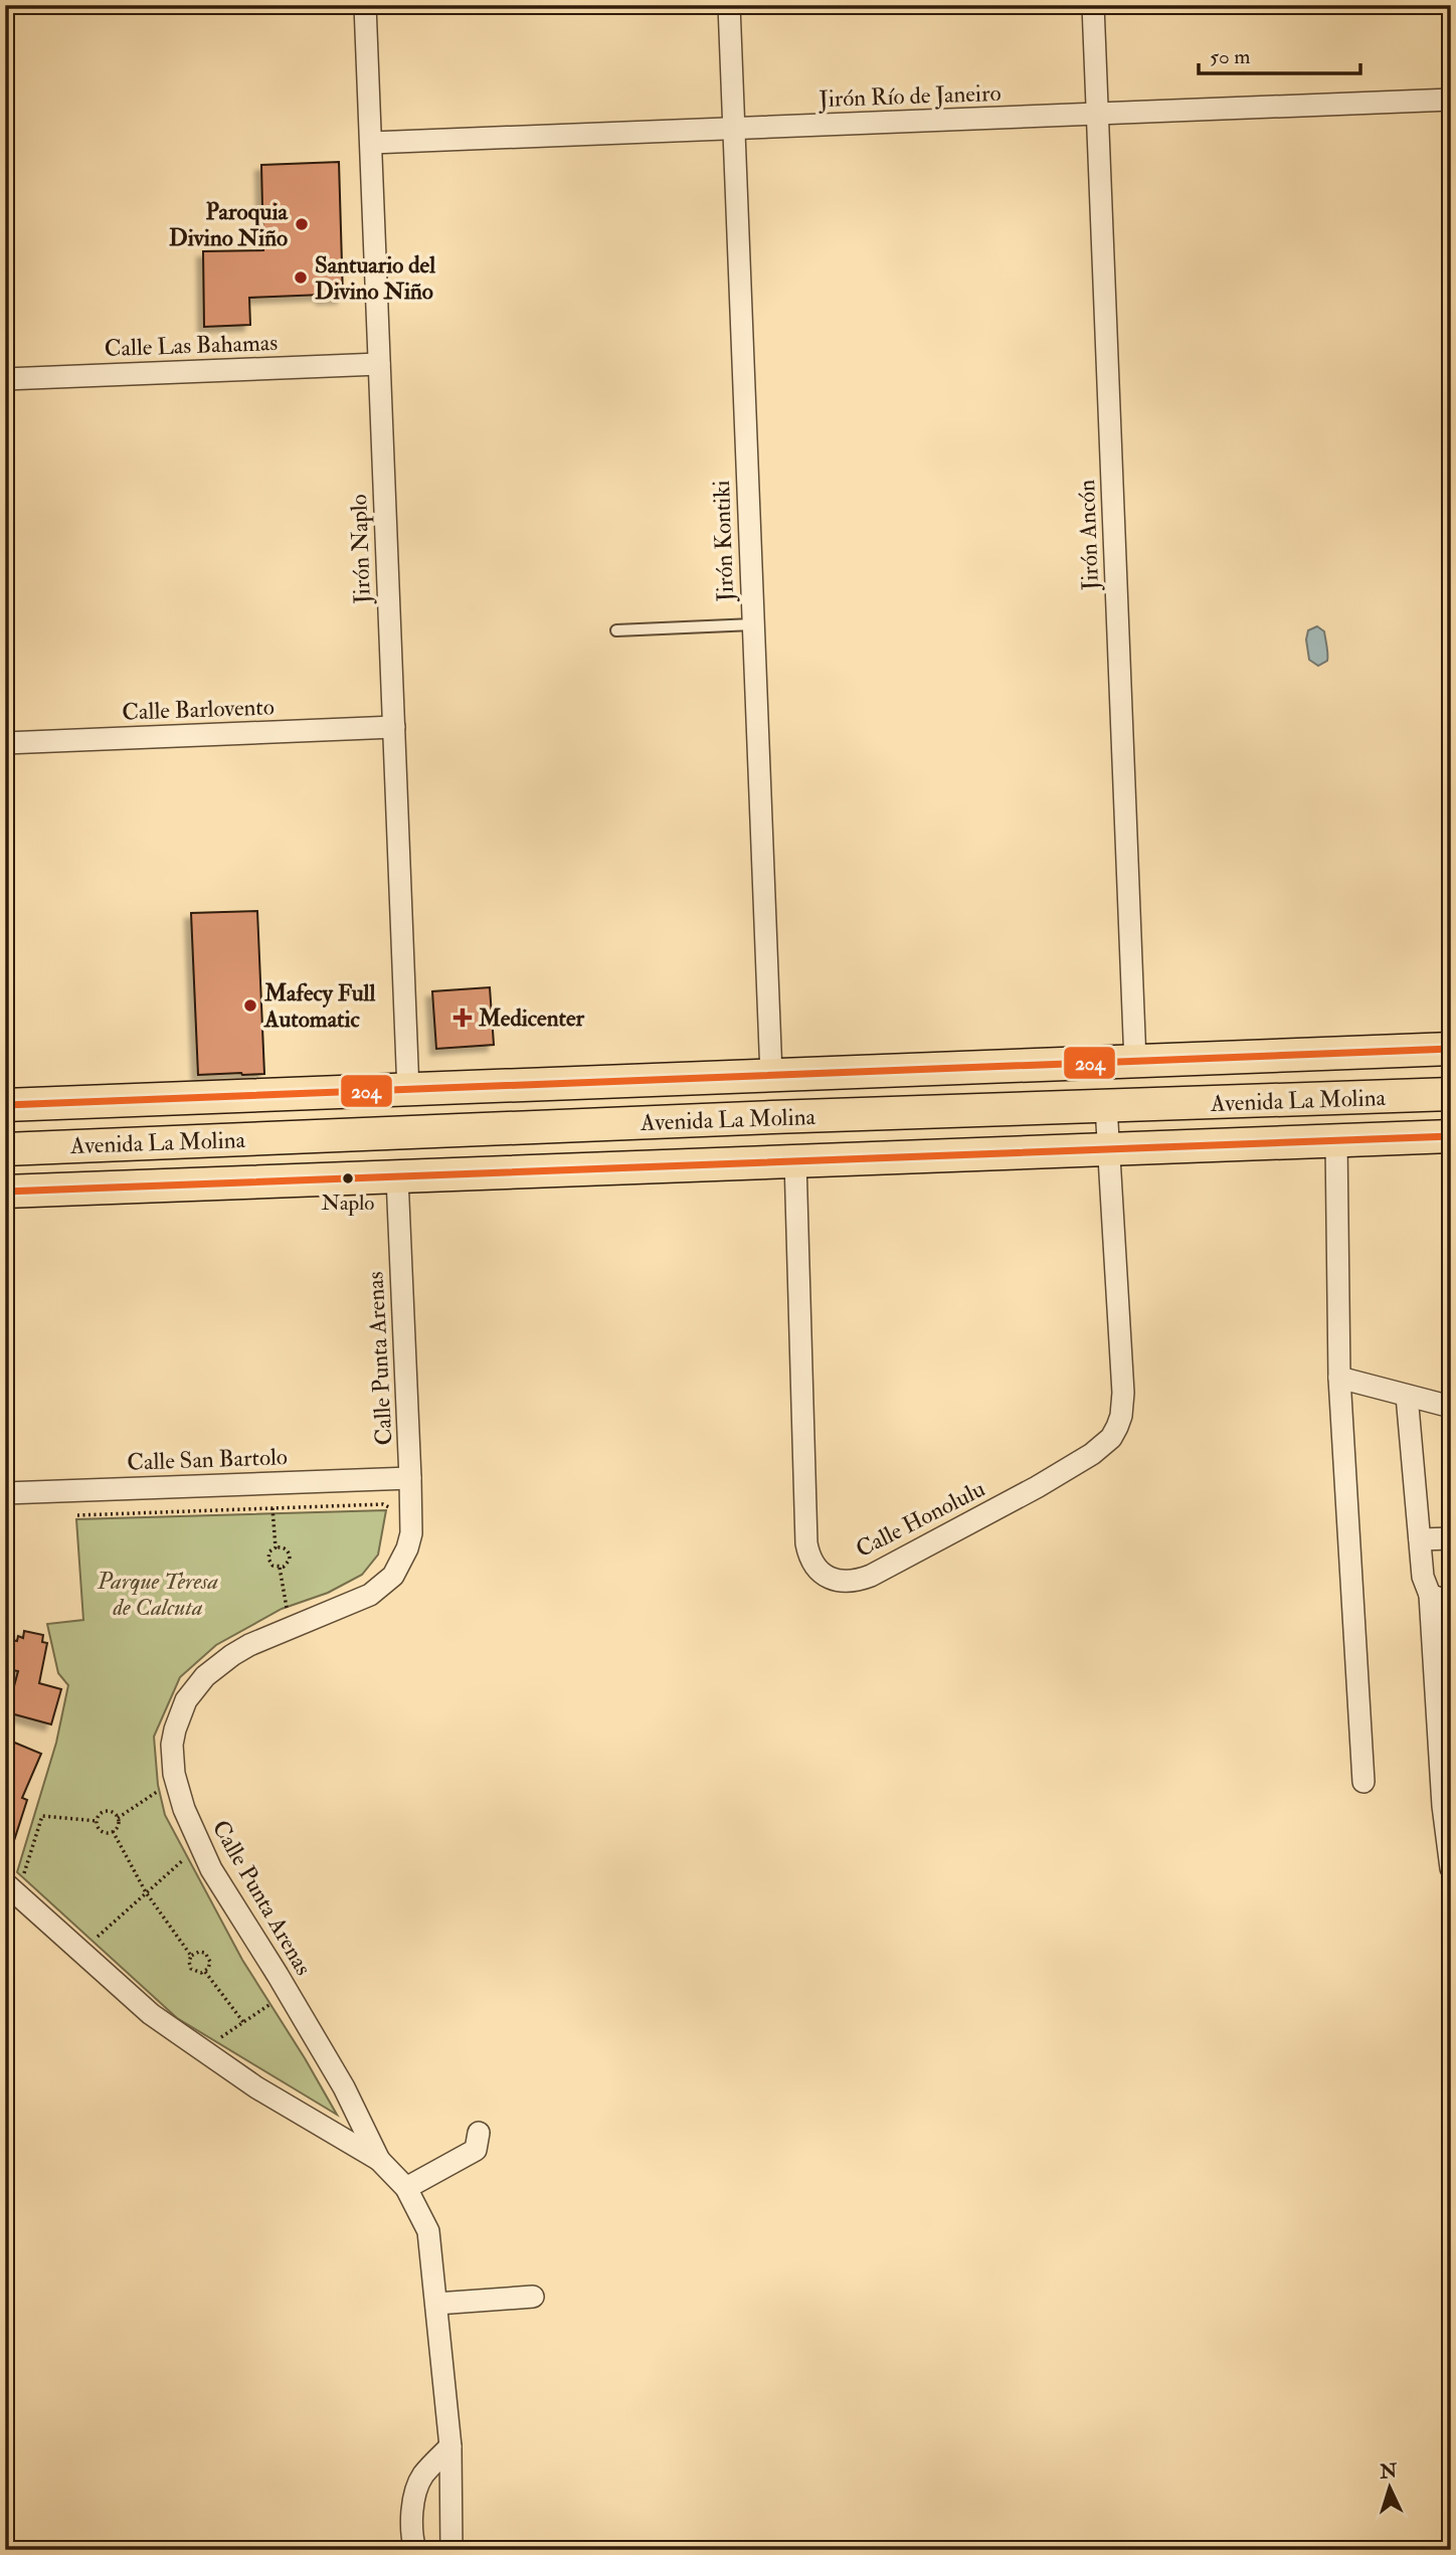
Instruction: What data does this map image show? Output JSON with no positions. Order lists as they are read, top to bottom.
{
  "streets": {
    "main road": ["Avenida La Molina"],
    "street": [
      "Jirón Río de Janeiro",
      "Calle Las Bahamas",
      "Jirón Ancón",
      "Jirón Kontiki",
      "Jirón Naplo",
      "Calle Barlovento",
      "Calle Punta Arenas",
      "Calle San Bartolo",
      "Calle Honolulu"
    ]
  },
  "crossings": [
    ["Jirón Río de Janeiro", "Jirón Ancón"],
    ["Jirón Río de Janeiro", "Jirón Kontiki"],
    ["Jirón Río de Janeiro", "Jirón Naplo"],
    ["Calle Las Bahamas", "Jirón Naplo"],
    ["Jirón Ancón", "Avenida La Molina"],
    ["Jirón Kontiki", "Avenida La Molina"],
    ["Jirón Naplo", "Calle Barlovento"],
    ["Jirón Naplo", "Avenida La Molina"],
    ["Avenida La Molina", "Calle Punta Arenas"],
    ["Avenida La Molina", "Calle Honolulu"],
    ["Calle Punta Arenas", "Calle San Bartolo"]
  ],
  "parks": ["Parque Teresa de Calcuta"],
  "places": {
    "other": [
      "Paroquia Divino Niño",
      "Santuario del Divino Niño",
      "Mafecy Full Automatic",
      "Naplo"
    ],
    "health": ["Medicenter"]
  },
  "lines": ["transit line 204"],
  "scale_bar": "50 m",
  "north": "top"
}
